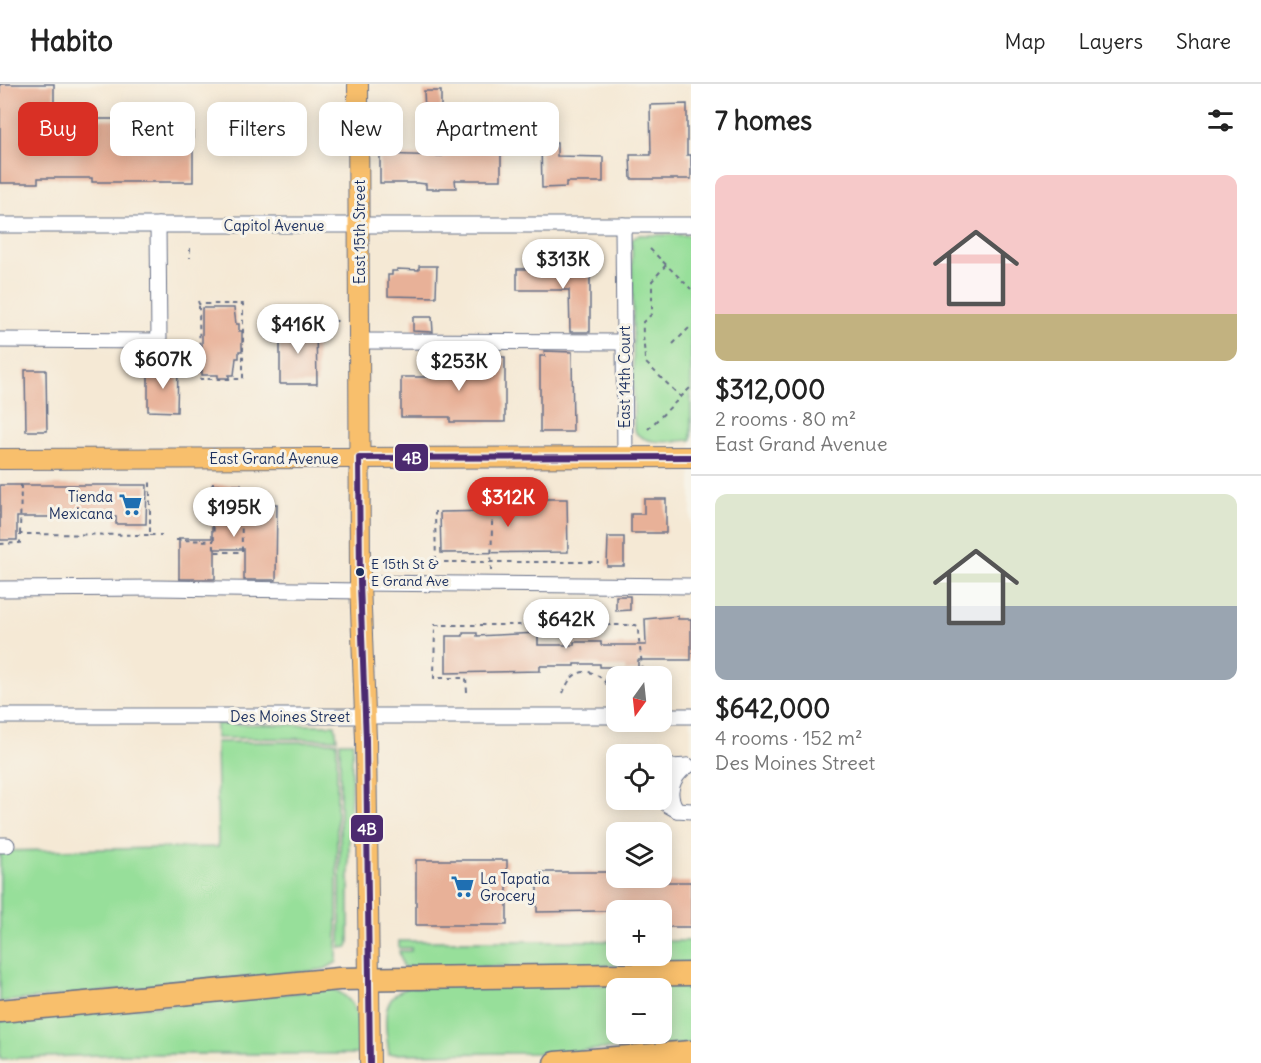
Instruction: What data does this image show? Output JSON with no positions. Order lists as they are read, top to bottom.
{
  "streets": {
    "main road": ["East 15th Street", "East Grand Avenue"],
    "street": ["Capitol Avenue", "East 14th Court", "Des Moines Street"]
  },
  "crossings": [
    ["Capitol Avenue", "East 15th Street"],
    ["Capitol Avenue", "East 14th Court"],
    ["East 15th Street", "East Grand Avenue"],
    ["East 15th Street", "Des Moines Street"],
    ["East 14th Court", "East Grand Avenue"]
  ],
  "places": {
    "supermarket": ["Tienda Mexicana", "La Tapatia Grocery"],
    "other": ["E 15th St & E Grand Ave"]
  },
  "lines": ["transit line 4B"],
  "north": "bottom",
  "page": {
    "header": "Habito",
    "nav": ["Map", "Layers", "Share"],
    "heading": "7 homes",
    "chip": [
      "Buy",
      "Rent",
      "Filters",
      "New",
      "Apartment"
    ],
    "list": [
      {
        "name": "$312,000",
        "note": "2 rooms · 80 m² · East Grand Avenue"
      },
      {
        "name": "$642,000",
        "note": "4 rooms · 152 m² · Des Moines Street"
      }
    ],
    "price": [
      "$313K",
      "$416K",
      "$607K",
      "$253K",
      "$312K",
      "$195K",
      "$642K"
    ],
    "map_buttons": ["+", "−"]
  }
}
